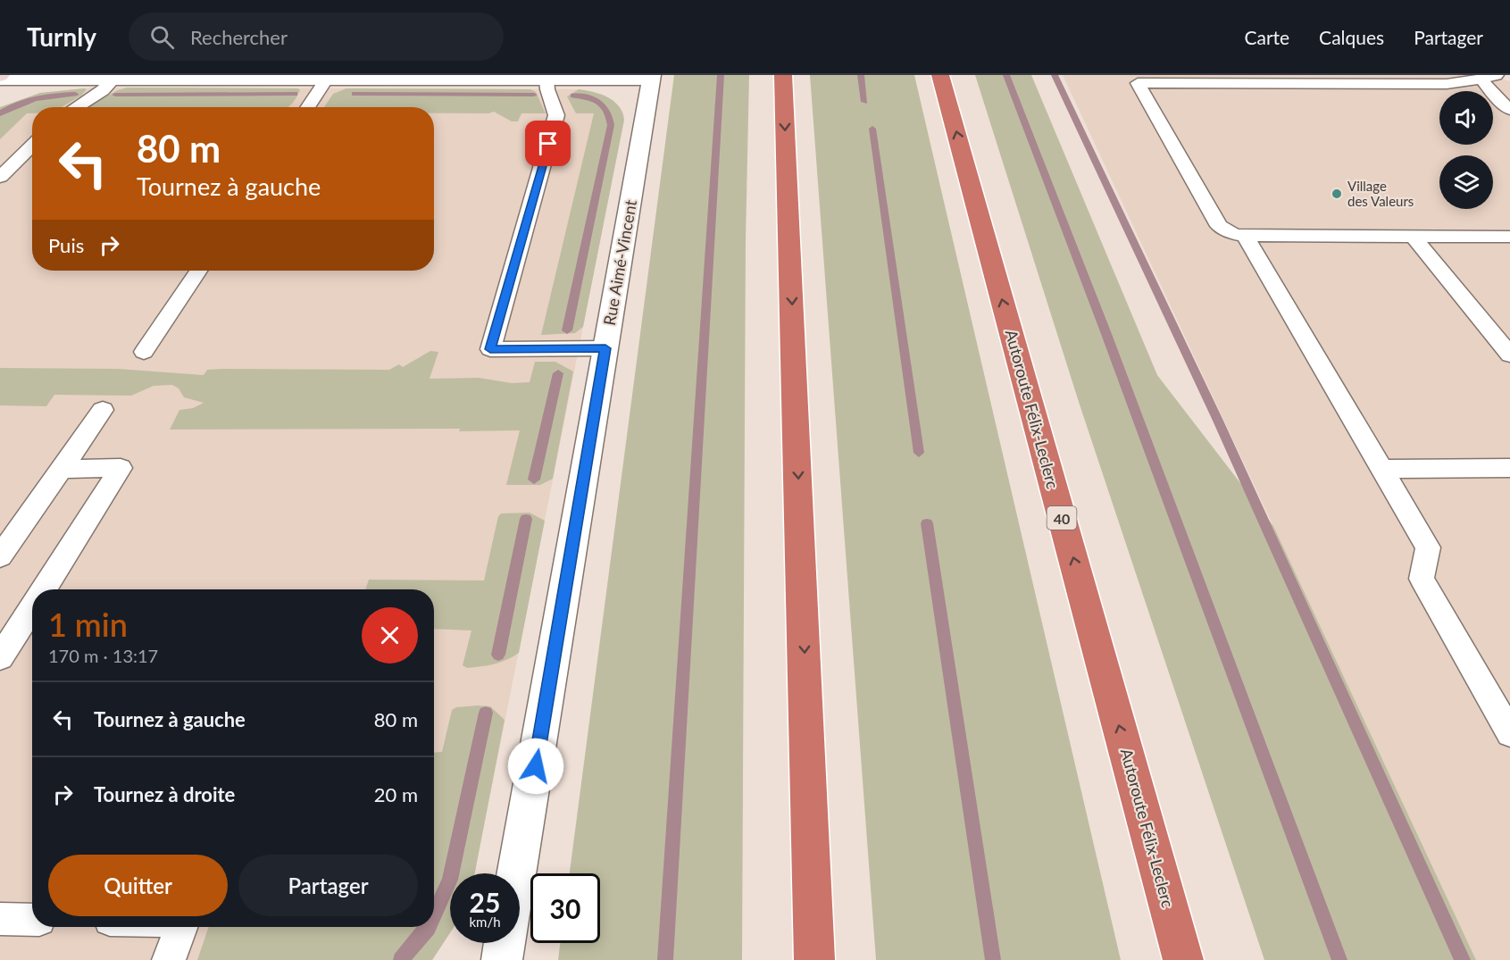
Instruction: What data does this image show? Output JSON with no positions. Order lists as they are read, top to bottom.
{
  "streets": {
    "highway": ["Autoroute Félix-Leclerc", "40"],
    "street": ["Rue Aimé-Vincent"]
  },
  "places": ["Village des Valeurs"],
  "page": {
    "header": "Turnly",
    "search": "Rechercher",
    "nav": ["Carte", "Calques", "Partager"],
    "turn": ["80 m", "Tournez à gauche"],
    "then": "Puis",
    "heading": ["1 min", "170 m · 13:17"],
    "list": [
      {
        "name": "Tournez à gauche",
        "value": "80 m"
      },
      {
        "name": "Tournez à droite",
        "value": "20 m"
      }
    ],
    "buttons": ["Quitter", "Partager"],
    "speed": "25 km/h",
    "limit": "30"
  }
}
